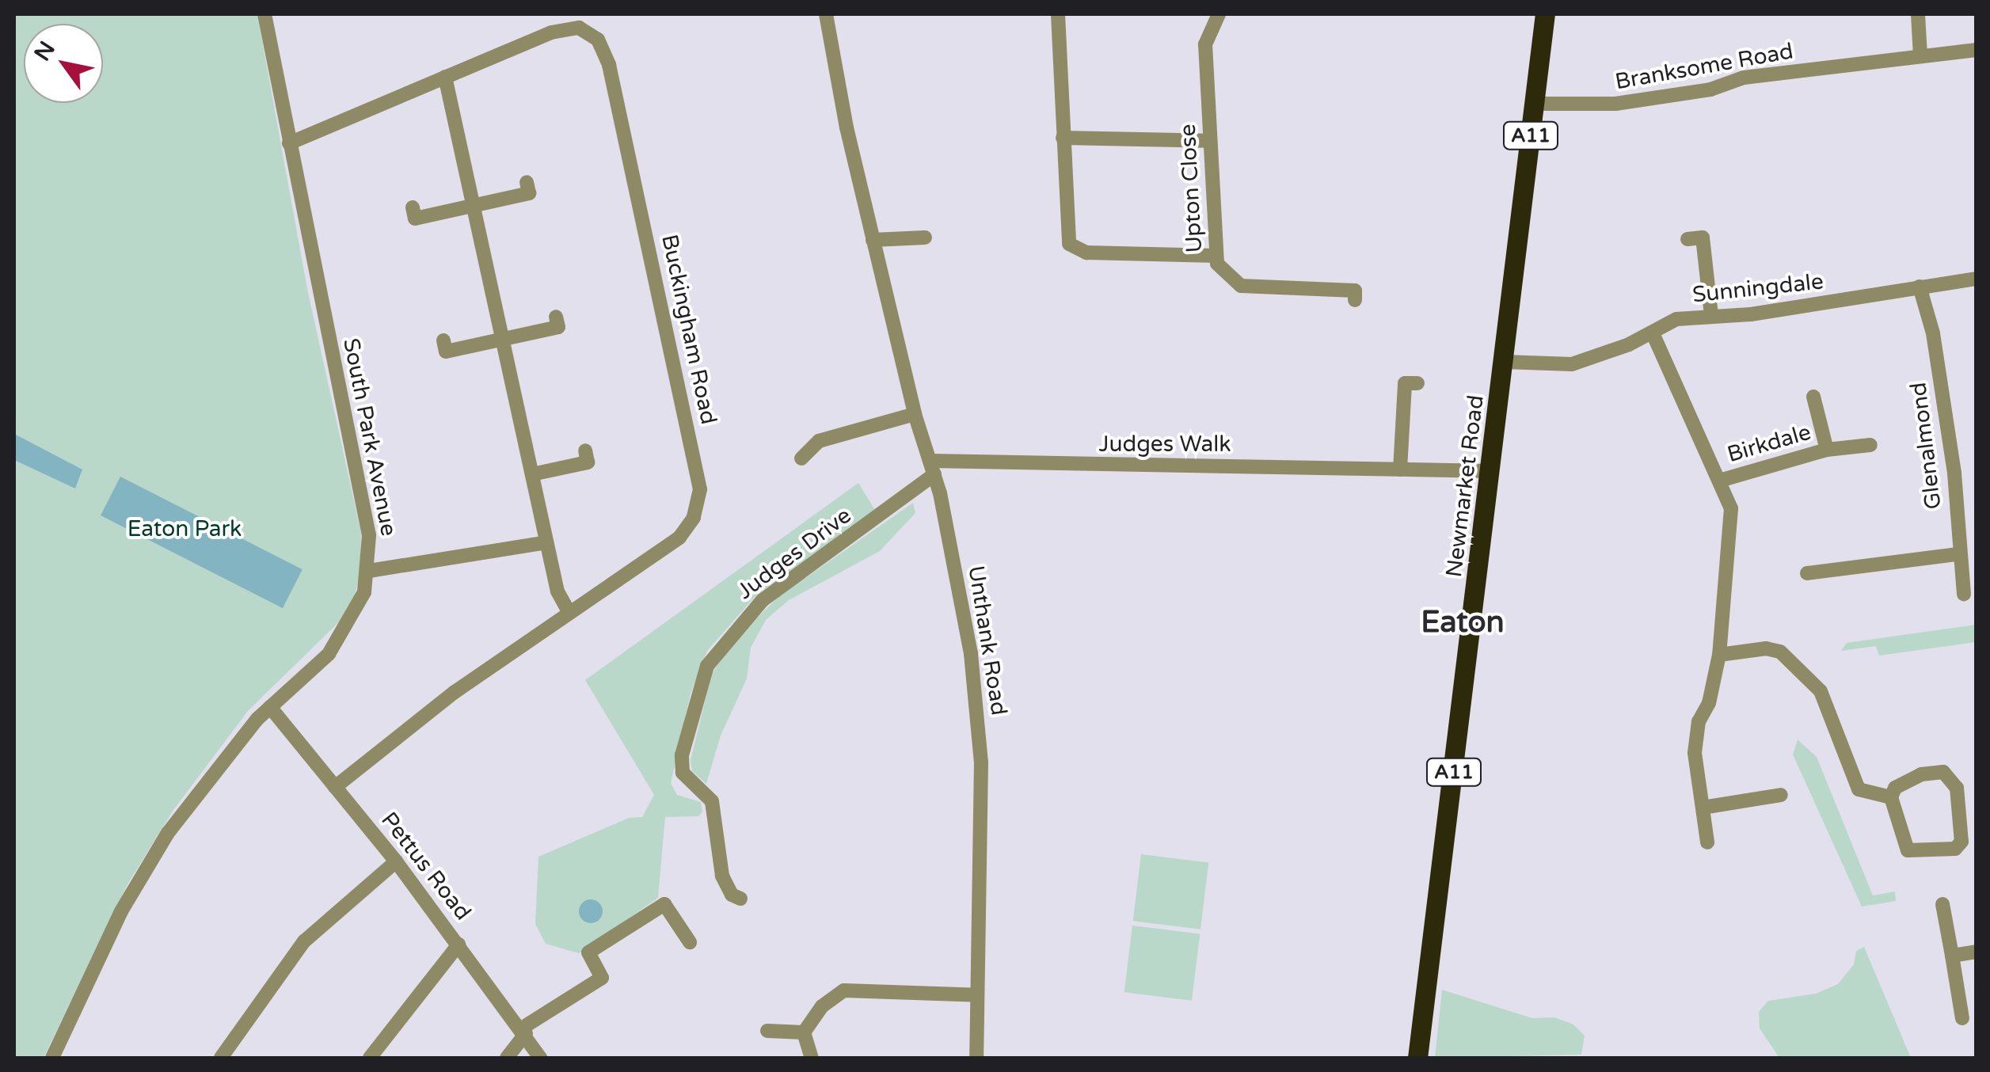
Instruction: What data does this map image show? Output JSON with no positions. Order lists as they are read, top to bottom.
{
  "streets": {
    "highway": ["A11", "Newmarket Road"],
    "street": [
      "Branksome Road",
      "Upton Close",
      "Sunningdale",
      "Buckingham Road",
      "South Park Avenue",
      "Birkdale",
      "Judges Walk",
      "Glenalmond",
      "Judges Drive",
      "Unthank Road",
      "Pettus Road"
    ]
  },
  "crossings": [
    ["Branksome Road", "Newmarket Road"],
    ["Sunningdale", "Glenalmond"],
    ["Sunningdale", "Newmarket Road"],
    ["Buckingham Road", "South Park Avenue"],
    ["Buckingham Road", "Pettus Road"],
    ["South Park Avenue", "Pettus Road"],
    ["Judges Walk", "Newmarket Road"],
    ["Judges Walk", "Judges Drive"],
    ["Judges Walk", "Unthank Road"],
    ["Judges Drive", "Unthank Road"]
  ],
  "districts": ["Eaton"],
  "parks": ["Eaton Park"],
  "north": "top left"
}
